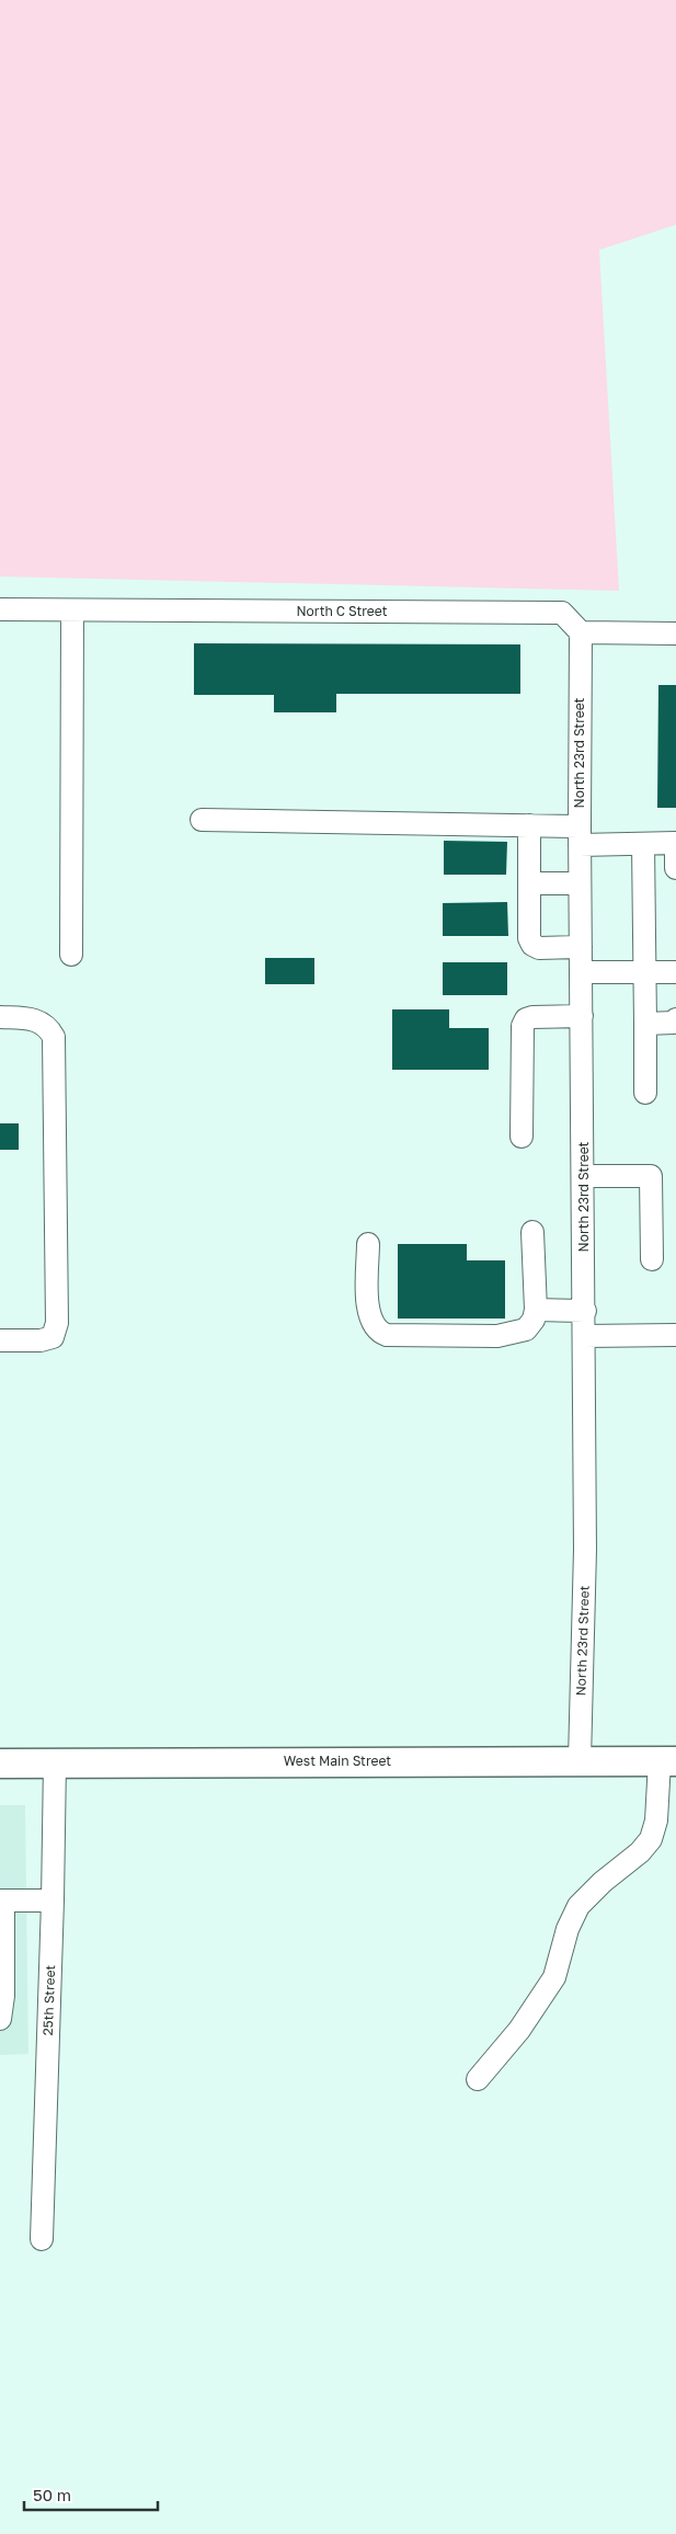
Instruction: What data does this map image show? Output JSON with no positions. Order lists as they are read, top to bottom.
{
  "streets": {
    "main road": ["West Main Street"],
    "street": ["North C Street", "North 23rd Street", "25th Street"]
  },
  "crossings": [
    ["North C Street", "North 23rd Street"],
    ["North 23rd Street", "West Main Street"],
    ["West Main Street", "25th Street"]
  ],
  "scale_bar": "50 m"
}
